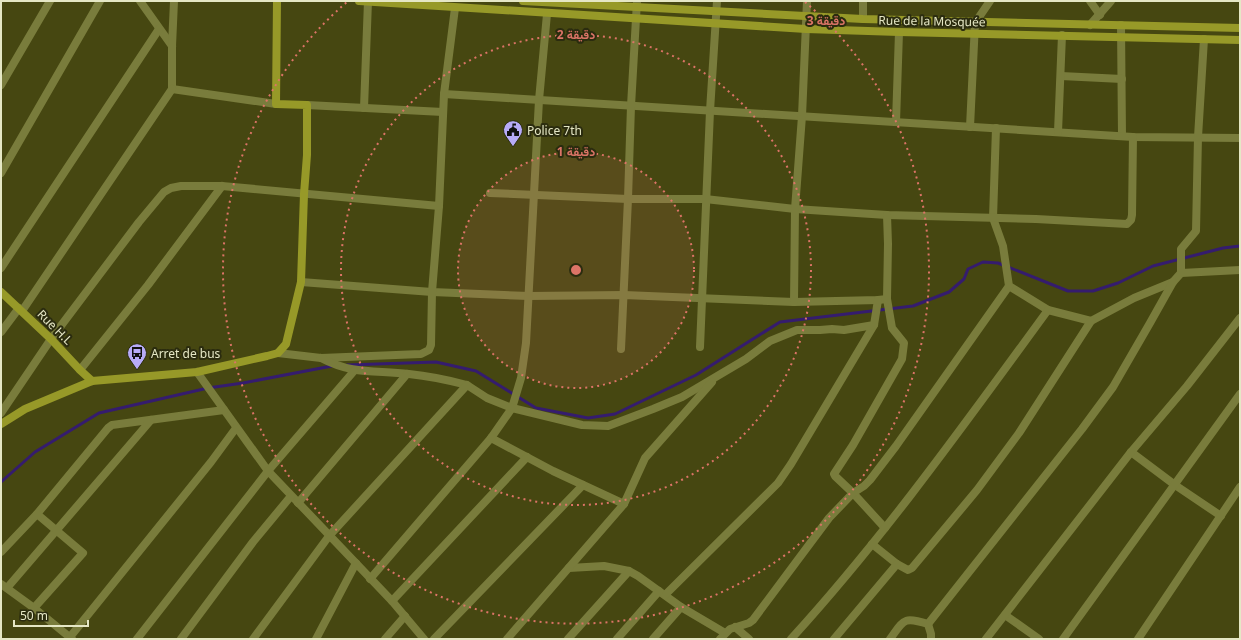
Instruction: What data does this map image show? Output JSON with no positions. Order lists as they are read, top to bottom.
{
  "streets": {
    "main road": ["Rue de la Mosquée", "Rue H.L"]
  },
  "places": {
    "public building": ["Police 7th"],
    "bus stop": ["Arret de bus"]
  },
  "scale_bar": "50 m",
  "rings": ["3 دقيقة", "2 دقيقة", "1 دقيقة"]
}
